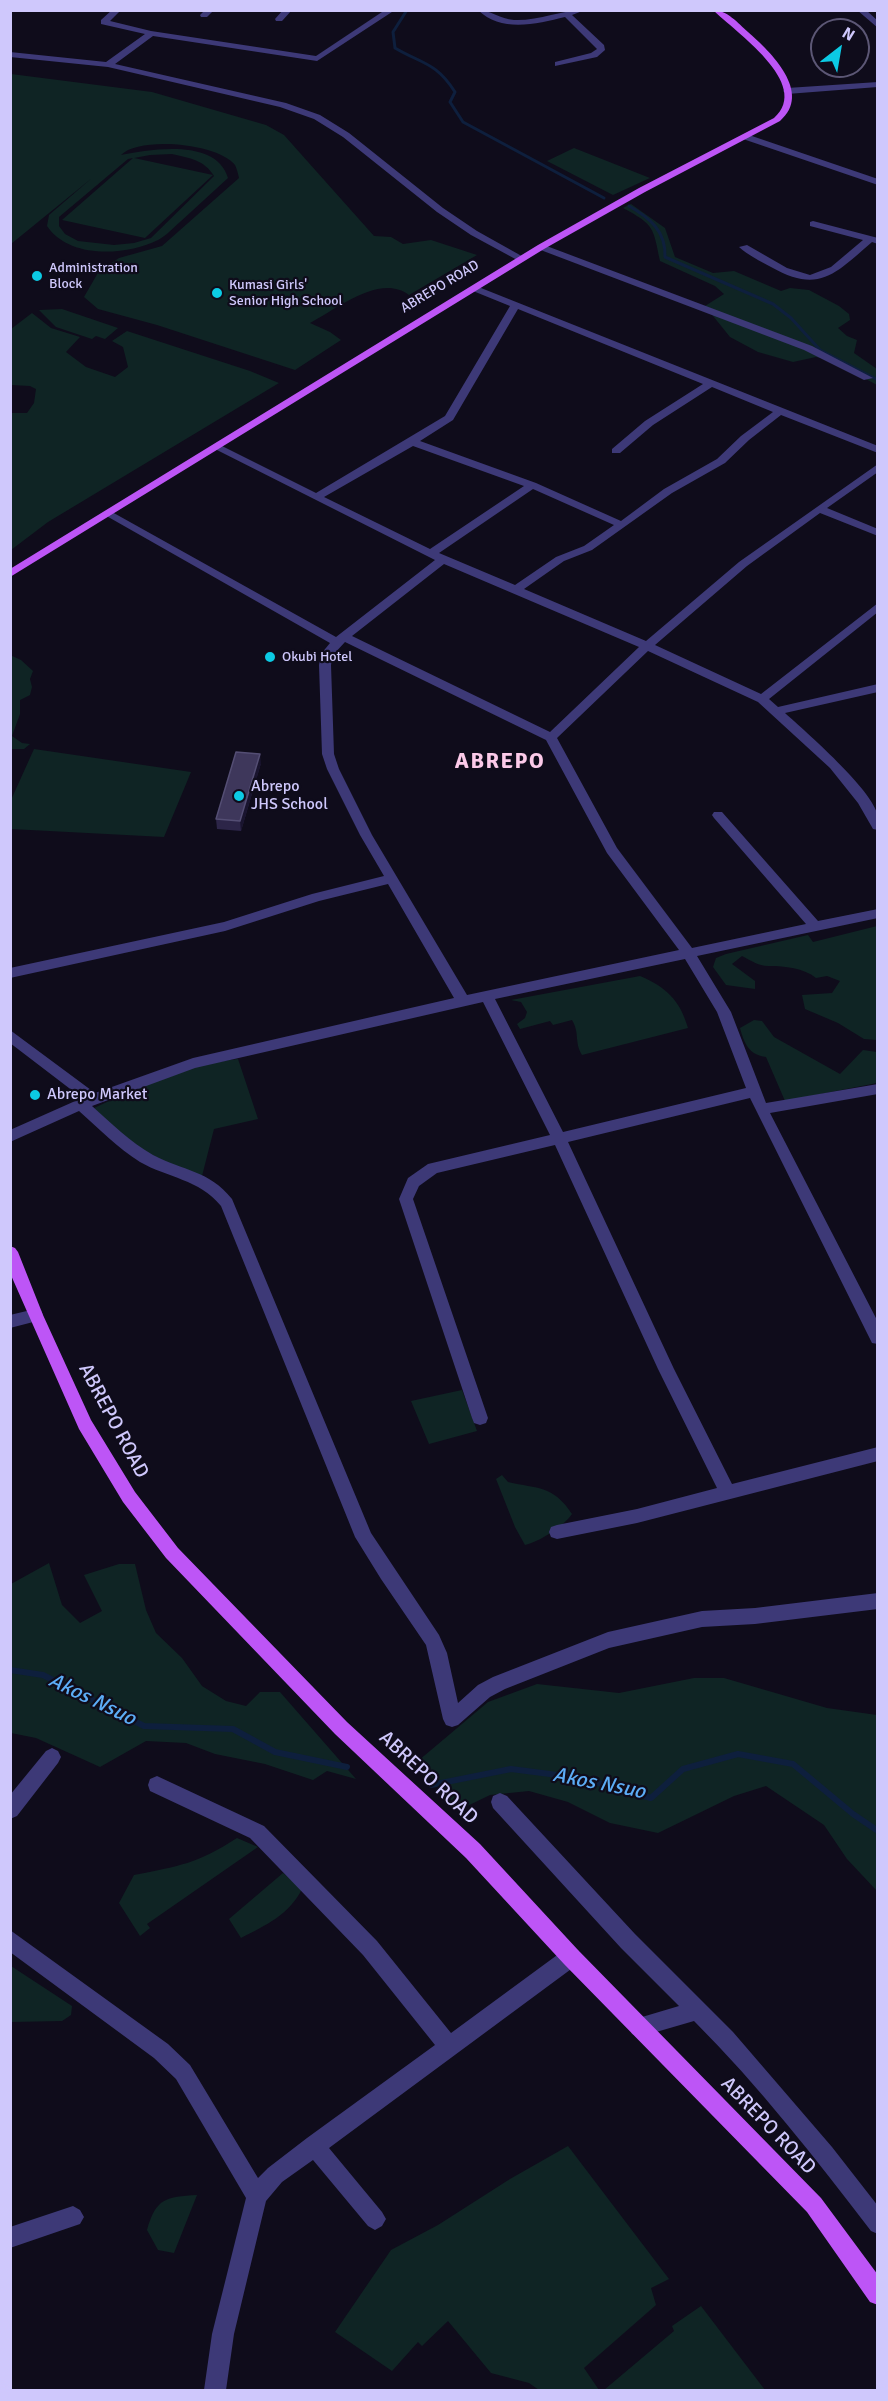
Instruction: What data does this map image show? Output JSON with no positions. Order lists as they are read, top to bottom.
{
  "streets": {
    "main road": ["ABREPO ROAD"]
  },
  "districts": ["ABREPO"],
  "water": ["Akos Nsuo"],
  "places": [
    "Administration Block",
    "Kumasi Girls' Senior High School",
    "Okubi Hotel",
    "Abrepo JHS School",
    "Abrepo Market"
  ],
  "north": "top right"
}
